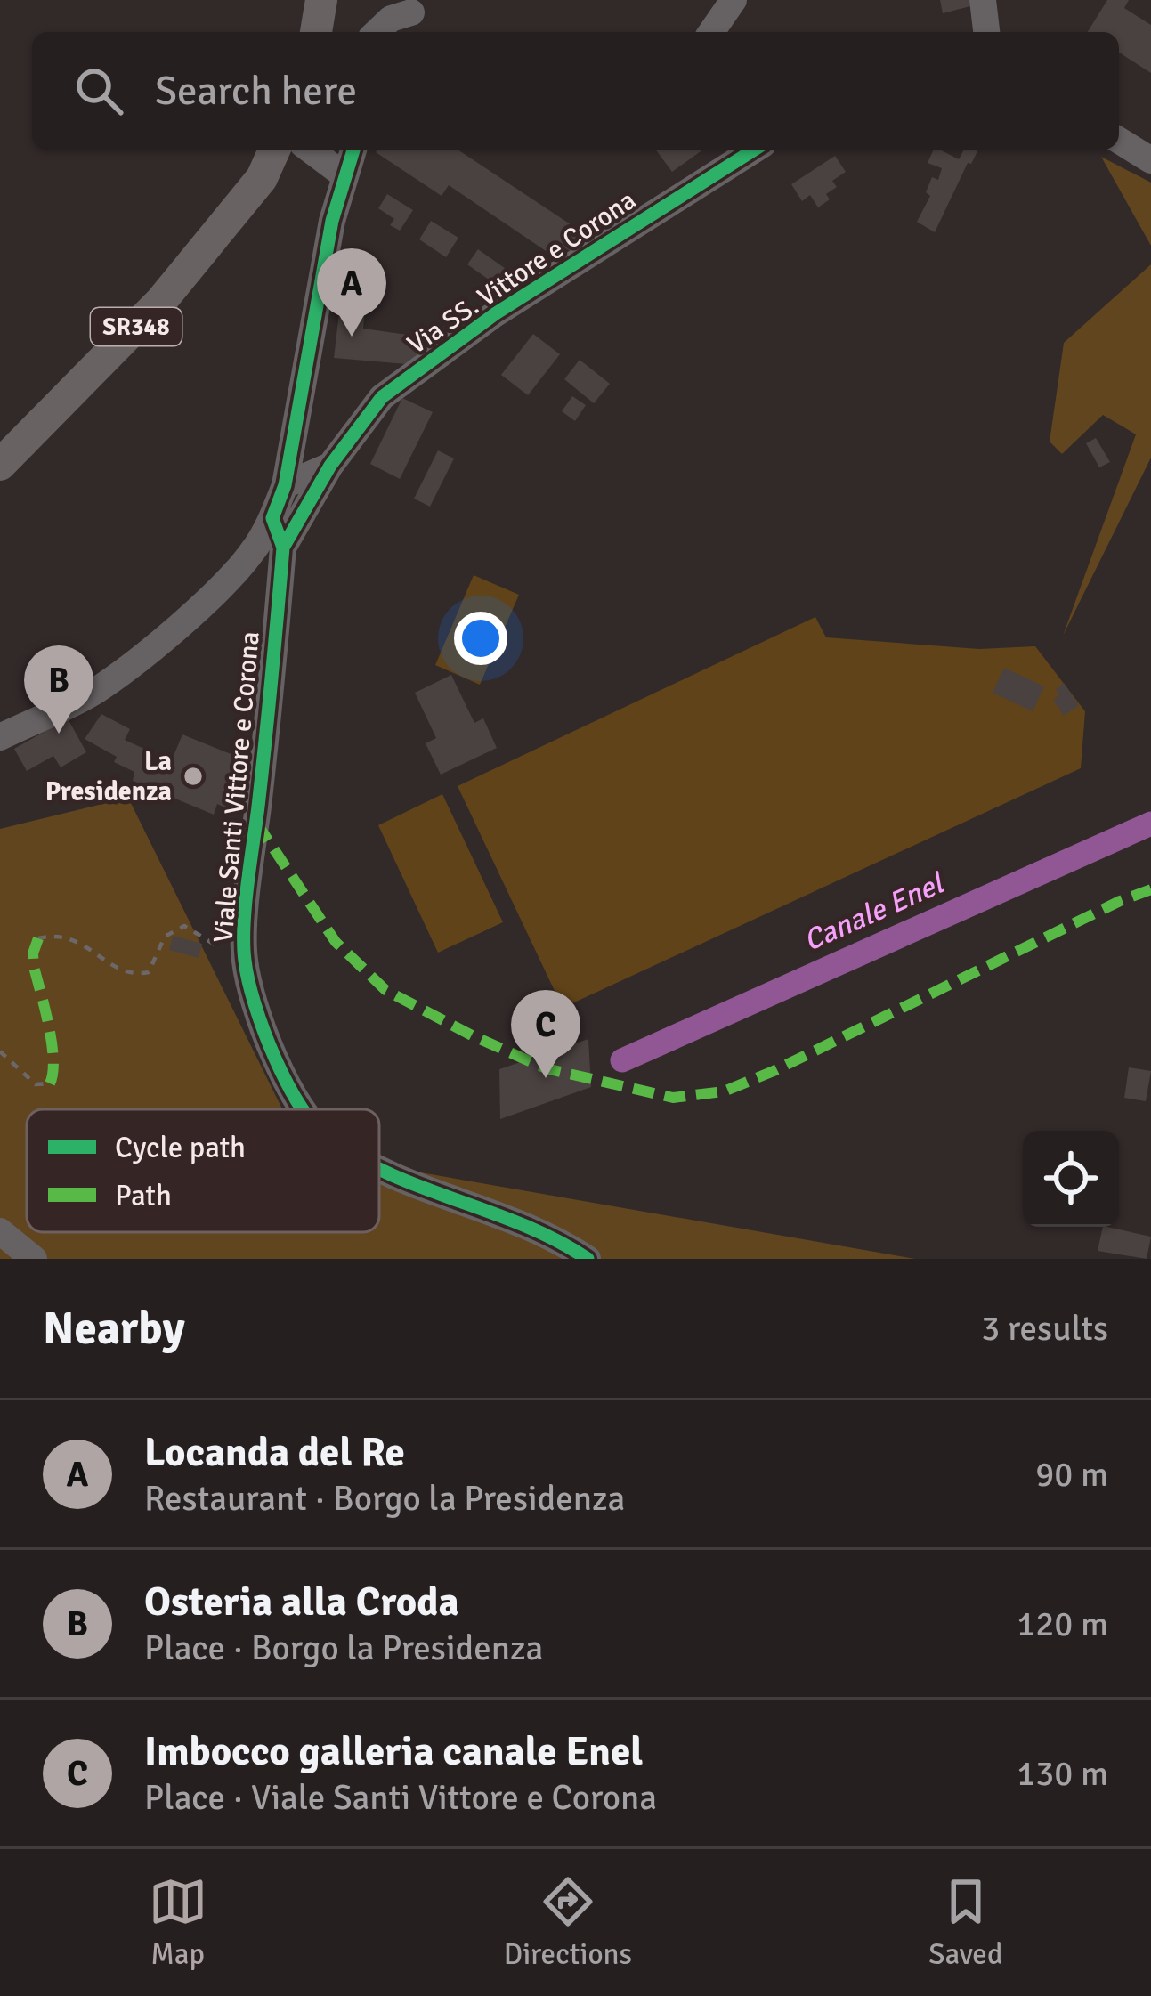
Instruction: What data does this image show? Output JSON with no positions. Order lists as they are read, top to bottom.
{
  "streets": {
    "main road": ["SR348"],
    "street": ["Via SS. Vittore e Corona", "Viale Santi Vittore e Corona"]
  },
  "water": ["Canale Enel"],
  "places": ["La Presidenza"],
  "legend": ["Cycle path", "Path"],
  "page": {
    "search": "Search here",
    "pins": ["A", "B", "C"],
    "heading": ["Nearby", "3 results"],
    "list": [
      {
        "mark": "A",
        "name": "Locanda del Re",
        "note": "Restaurant · Borgo la Presidenza",
        "value": "90 m"
      },
      {
        "mark": "B",
        "name": "Osteria alla Croda",
        "note": "Place · Borgo la Presidenza",
        "value": "120 m"
      },
      {
        "mark": "C",
        "name": "Imbocco galleria canale Enel",
        "note": "Place · Viale Santi Vittore e Corona",
        "value": "130 m"
      }
    ],
    "nav": ["Map", "Directions", "Saved"]
  }
}
